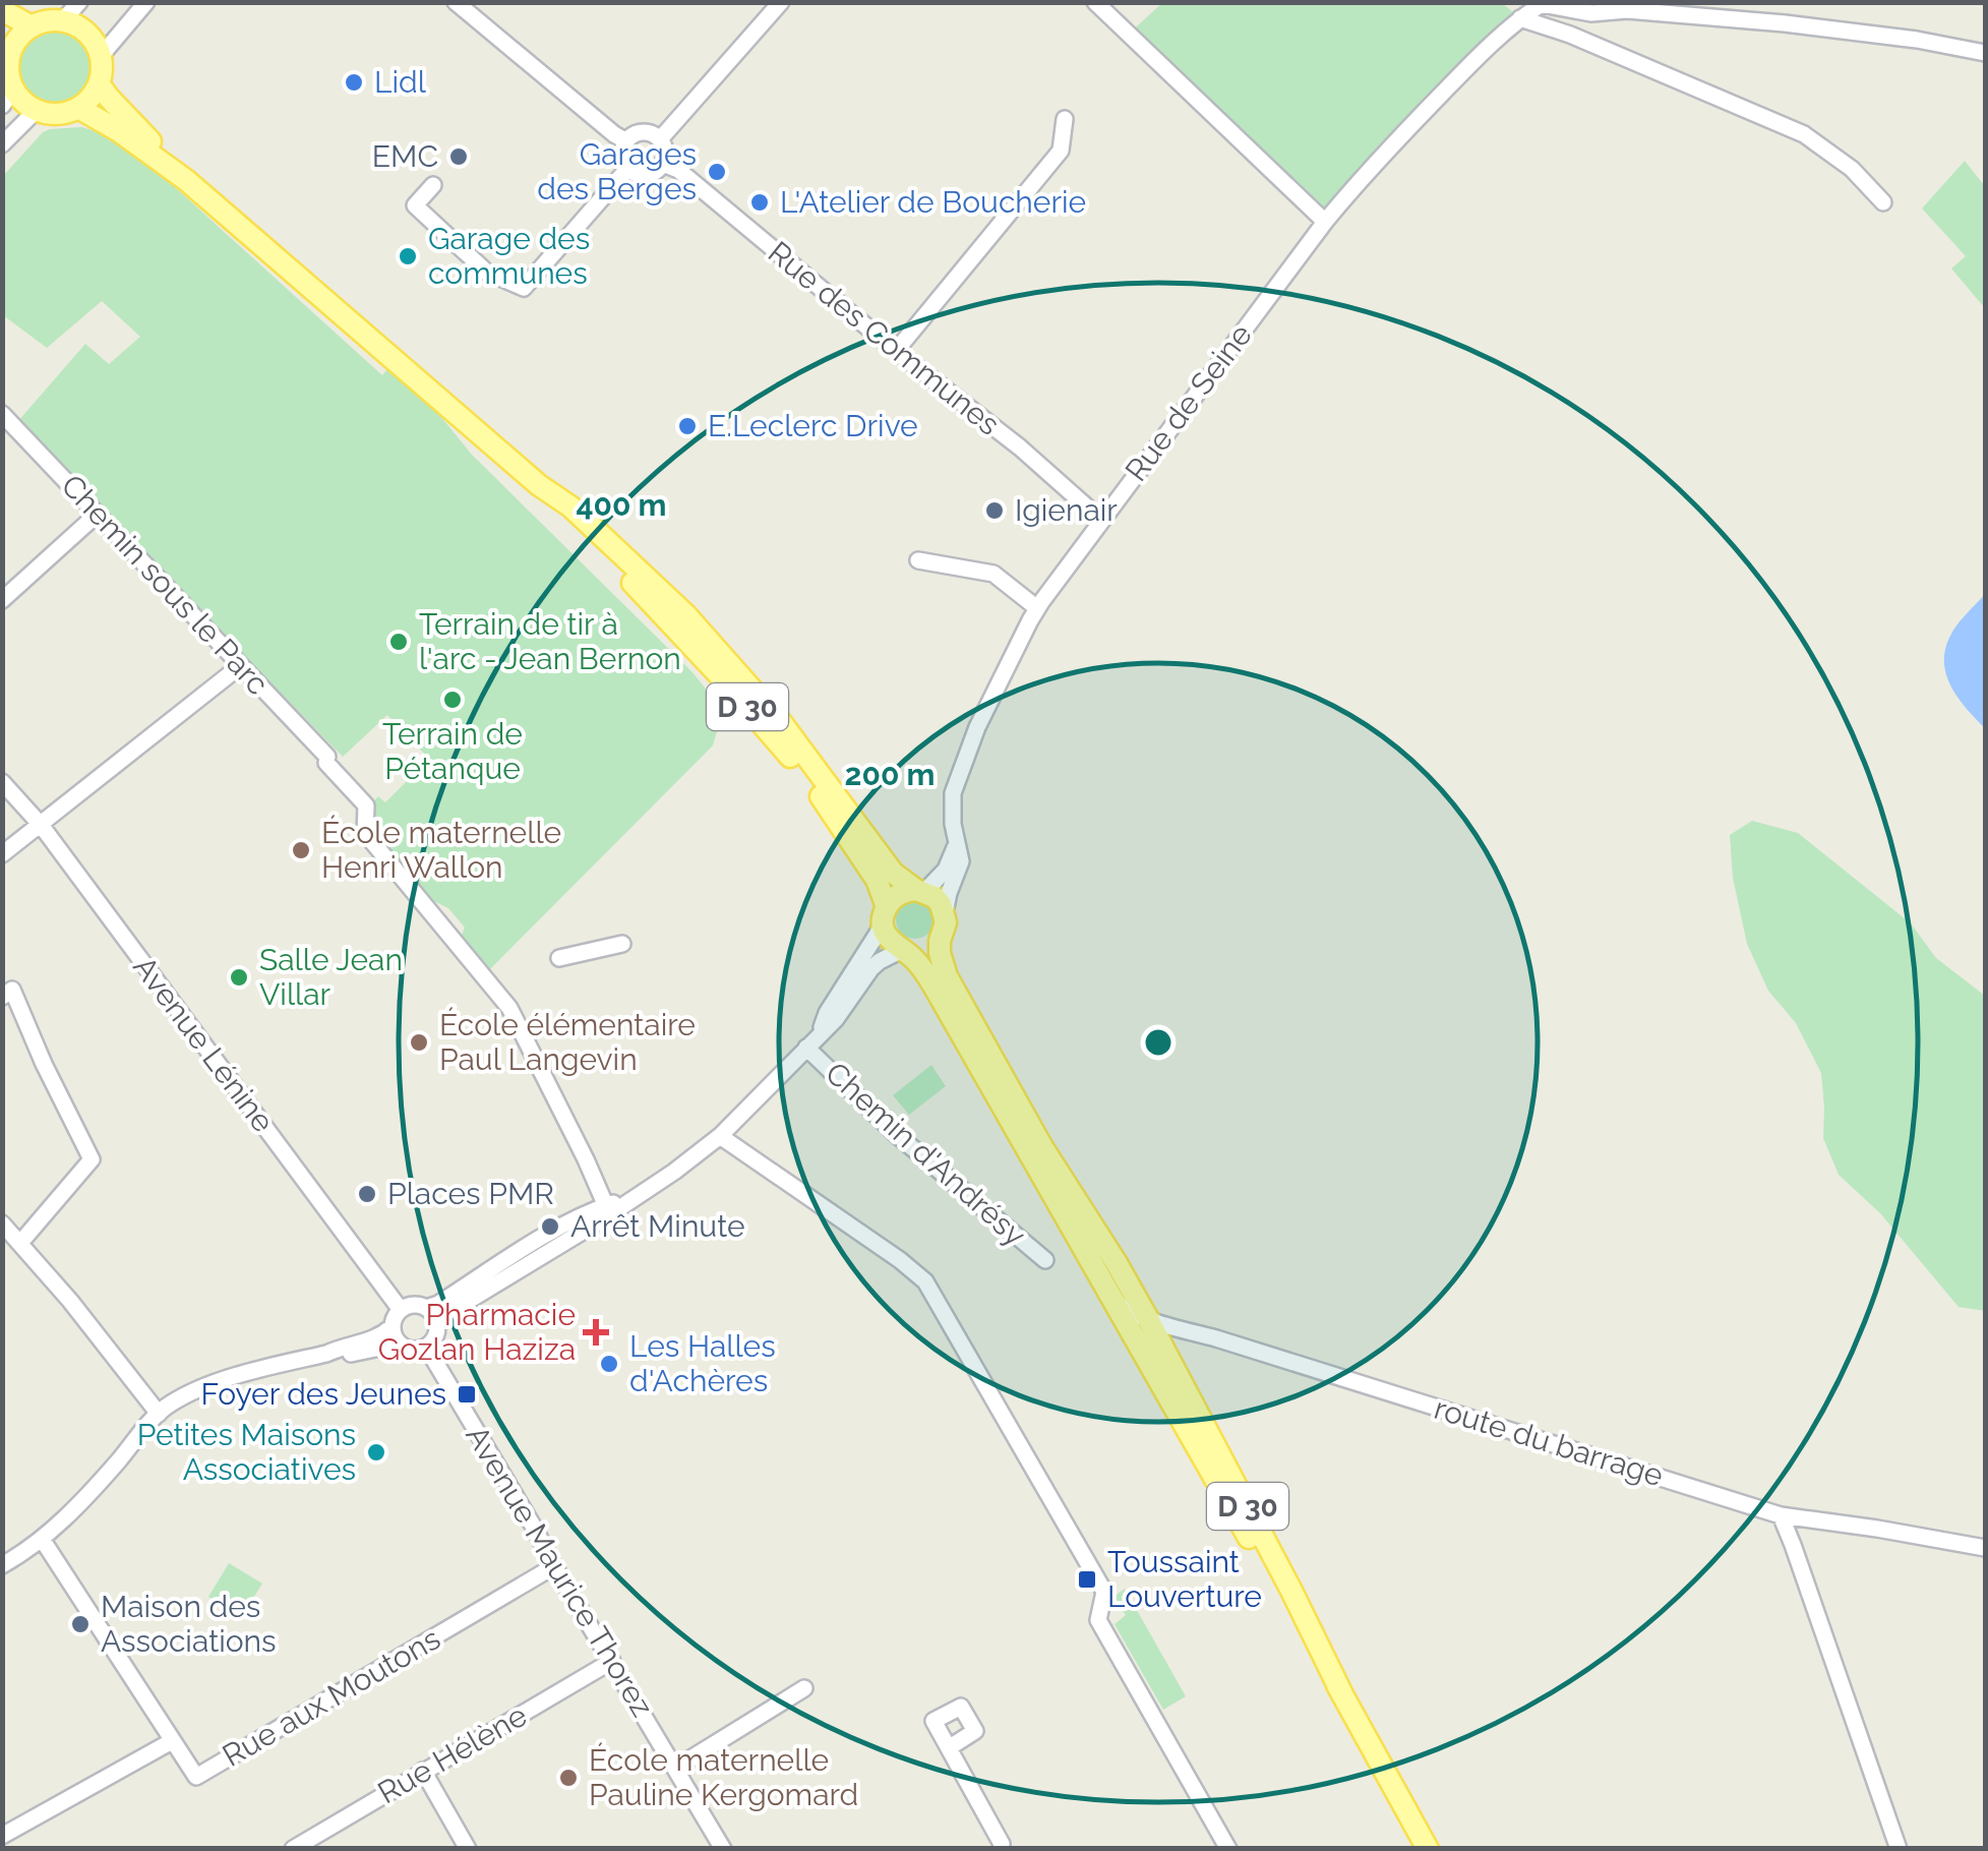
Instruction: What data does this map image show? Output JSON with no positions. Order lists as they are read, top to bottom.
{
  "streets": {
    "main road": ["D 30"],
    "street": [
      "Rue des Communes",
      "Rue de Seine",
      "Chemin sous le Parc",
      "Avenue Lénine",
      "Chemin d'Andrésy",
      "route du barrage",
      "Avenue Maurice Thorez",
      "Rue aux Moutons",
      "Rue Hélène"
    ]
  },
  "crossings": [
    ["Rue des Communes", "Rue de Seine"],
    ["Rue de Seine", "D 30"],
    ["D 30", "route du barrage"],
    ["Avenue Lénine", "Avenue Maurice Thorez"],
    ["Avenue Maurice Thorez", "Rue aux Moutons"],
    ["Avenue Maurice Thorez", "Rue Hélène"]
  ],
  "places": {
    "other": [
      "Lidl",
      "EMC",
      "Garages des Berges",
      "L'Atelier de Boucherie",
      "Garage des communes",
      "E.Leclerc Drive",
      "Igienair",
      "Terrain de tir à l'arc - Jean Bernon",
      "Terrain de Pétanque",
      "École maternelle Henri Wallon",
      "Salle Jean Villar",
      "École élémentaire Paul Langevin",
      "Places PMR",
      "Arrêt Minute",
      "Les Halles d'Achères",
      "Petites Maisons Associatives",
      "Maison des Associations",
      "École maternelle Pauline Kergomard"
    ],
    "health": ["Pharmacie Gozlan Haziza"],
    "transit": ["Foyer des Jeunes", "Toussaint Louverture"]
  },
  "rings": ["400 m", "200 m"]
}
